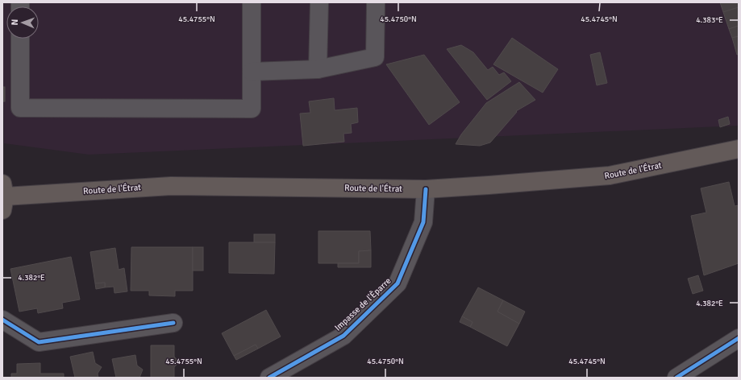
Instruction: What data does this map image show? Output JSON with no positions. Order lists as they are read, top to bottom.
{
  "streets": {
    "main road": ["Route de l'Étrat"],
    "street": ["Impasse de l'Èparre"]
  },
  "crossings": [
    ["Route de l'Étrat", "Impasse de l'Èparre"]
  ],
  "north": "left",
  "coordinates": [
    "45.4755°N",
    "45.4750°N",
    "45.4745°N",
    "4.383°E",
    "4.382°E"
  ]
}
